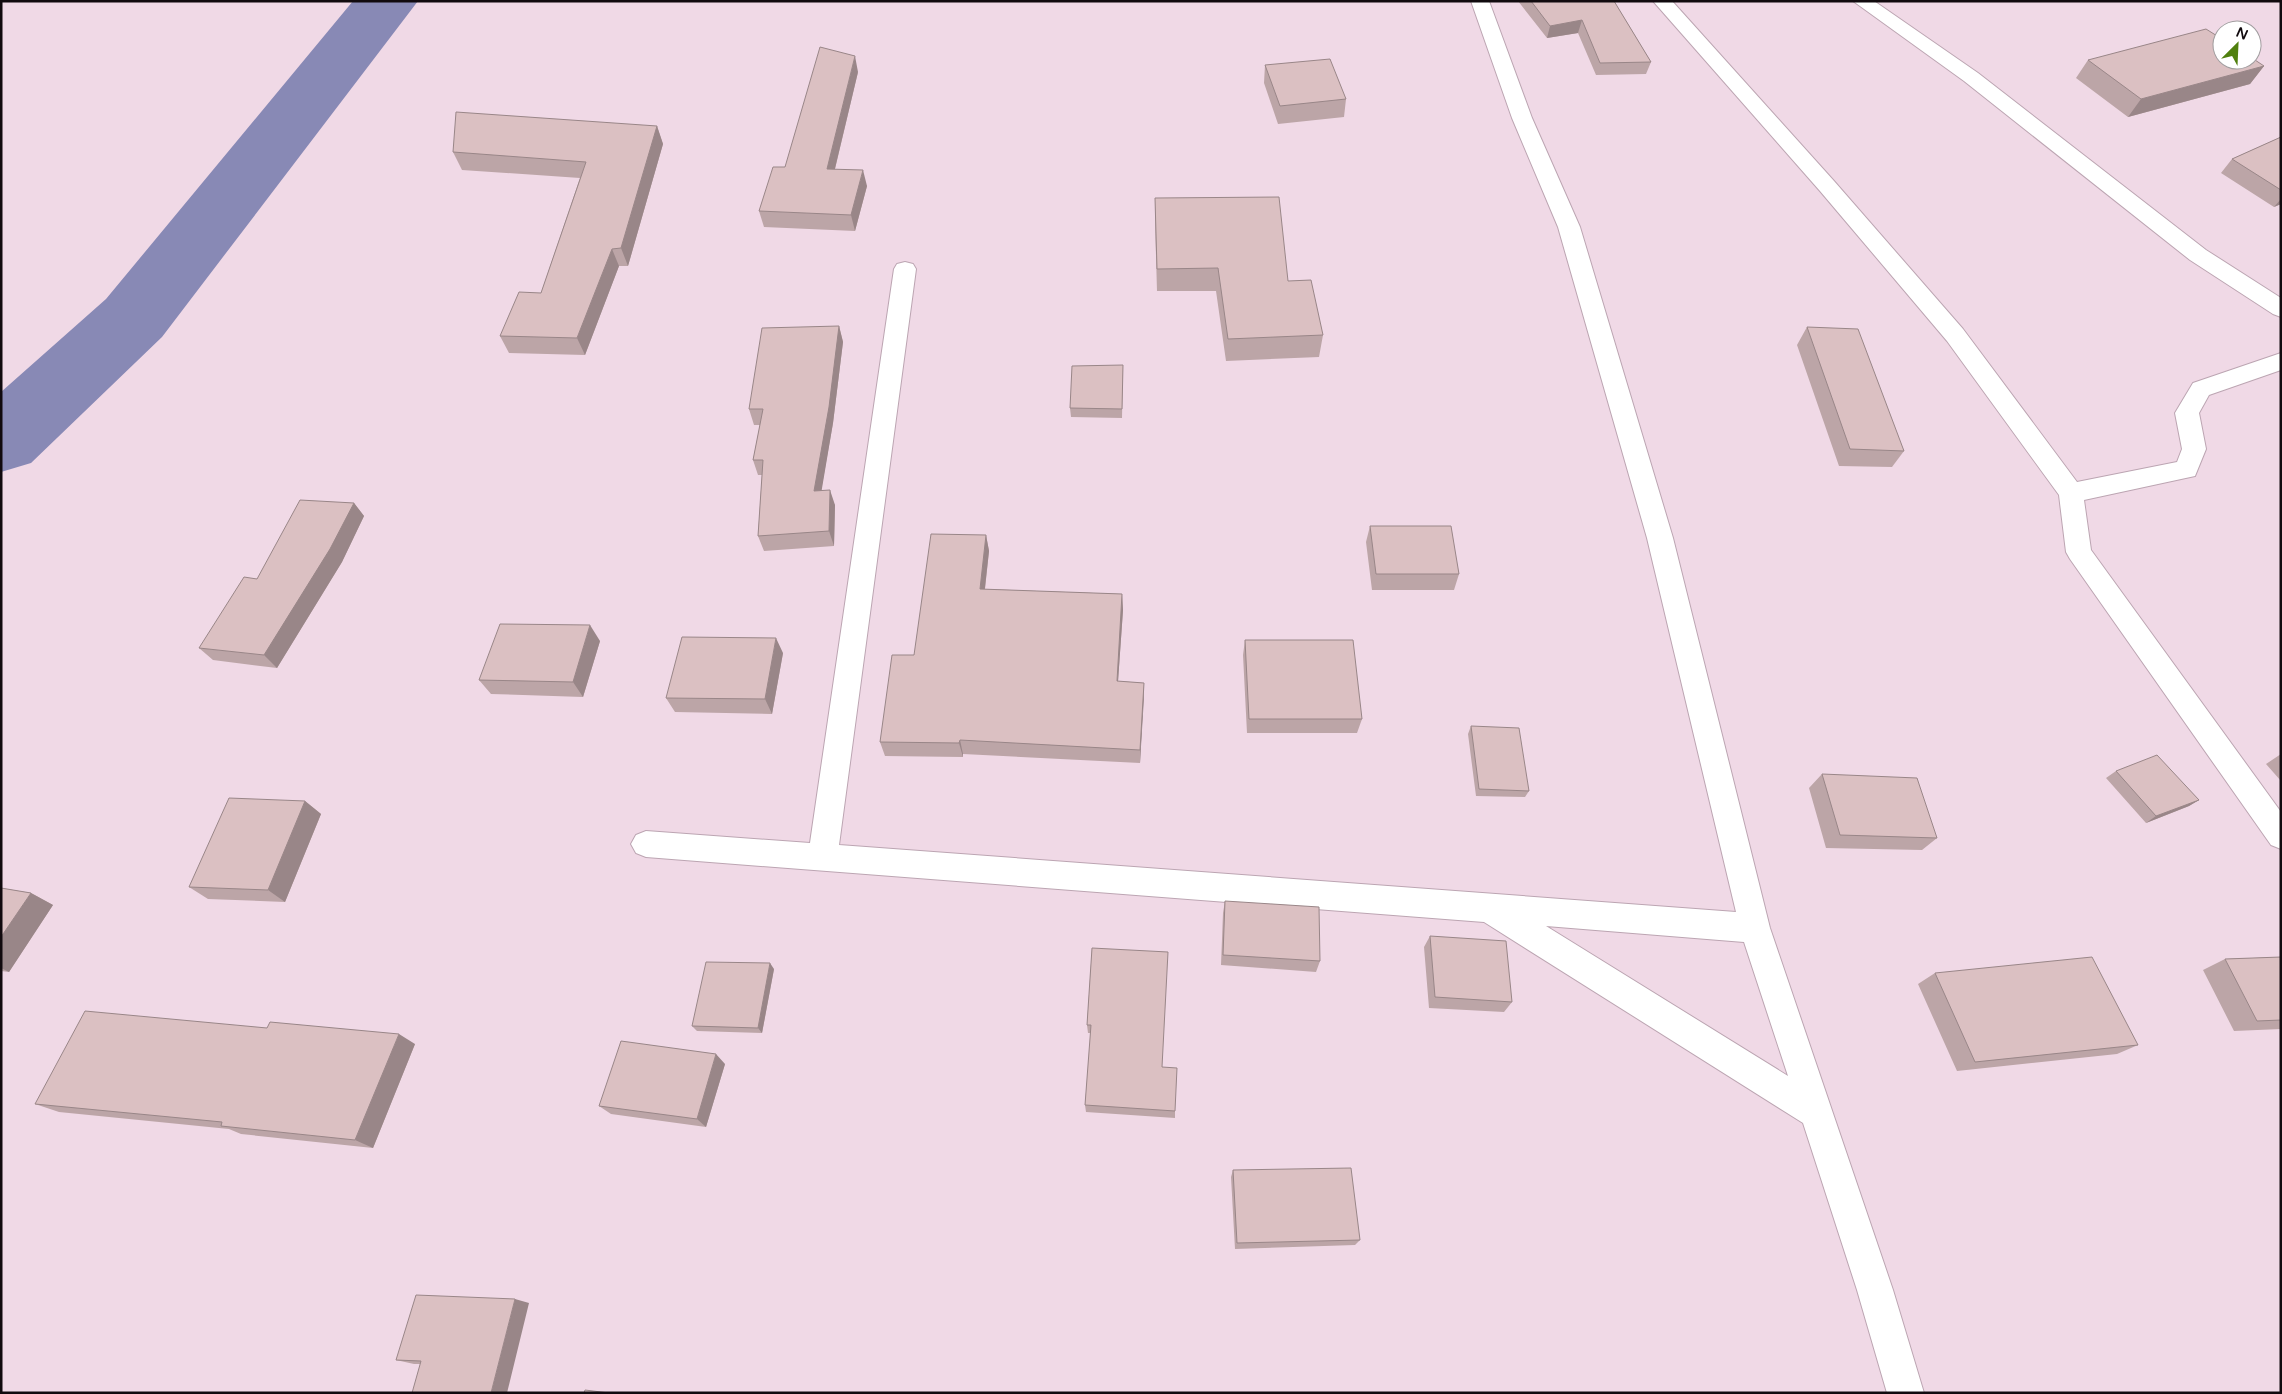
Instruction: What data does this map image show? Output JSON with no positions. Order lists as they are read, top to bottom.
{
  "north": "top right"
}
